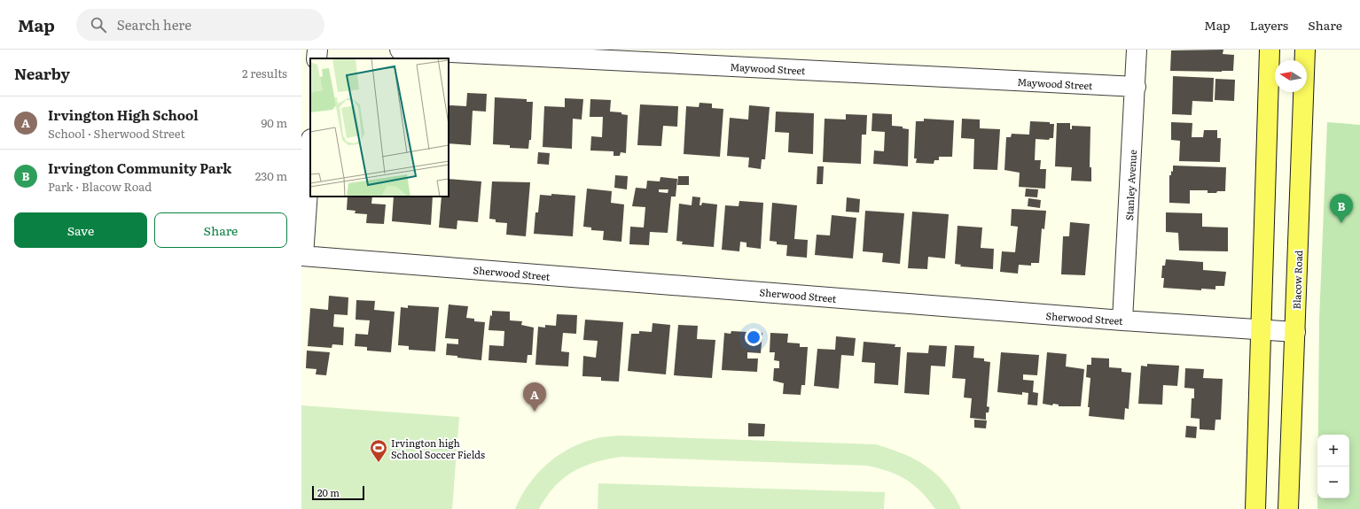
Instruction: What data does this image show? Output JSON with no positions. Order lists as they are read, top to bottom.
{
  "streets": {
    "main road": ["Blacow Road"],
    "street": ["Maywood Street", "Stanley Avenue", "Sherwood Street"]
  },
  "crossings": [
    ["Maywood Street", "Stanley Avenue"],
    ["Stanley Avenue", "Sherwood Street"],
    ["Sherwood Street", "Blacow Road"]
  ],
  "places": {
    "sports": ["Irvington high School Soccer Fields"]
  },
  "scale_bar": "20 m",
  "north": "left",
  "page": {
    "header": "Map",
    "search": "Search here",
    "nav": ["Map", "Layers", "Share"],
    "heading": ["Nearby", "2 results"],
    "list": [
      {
        "mark": "A",
        "name": "Irvington High School",
        "note": "School · Sherwood Street",
        "value": "90 m"
      },
      {
        "mark": "B",
        "name": "Irvington Community Park",
        "note": "Park · Blacow Road",
        "value": "230 m"
      }
    ],
    "pins": ["B", "A"],
    "buttons": ["Save", "Share"],
    "map_buttons": ["+", "−"],
    "scale": "20 m"
  }
}
